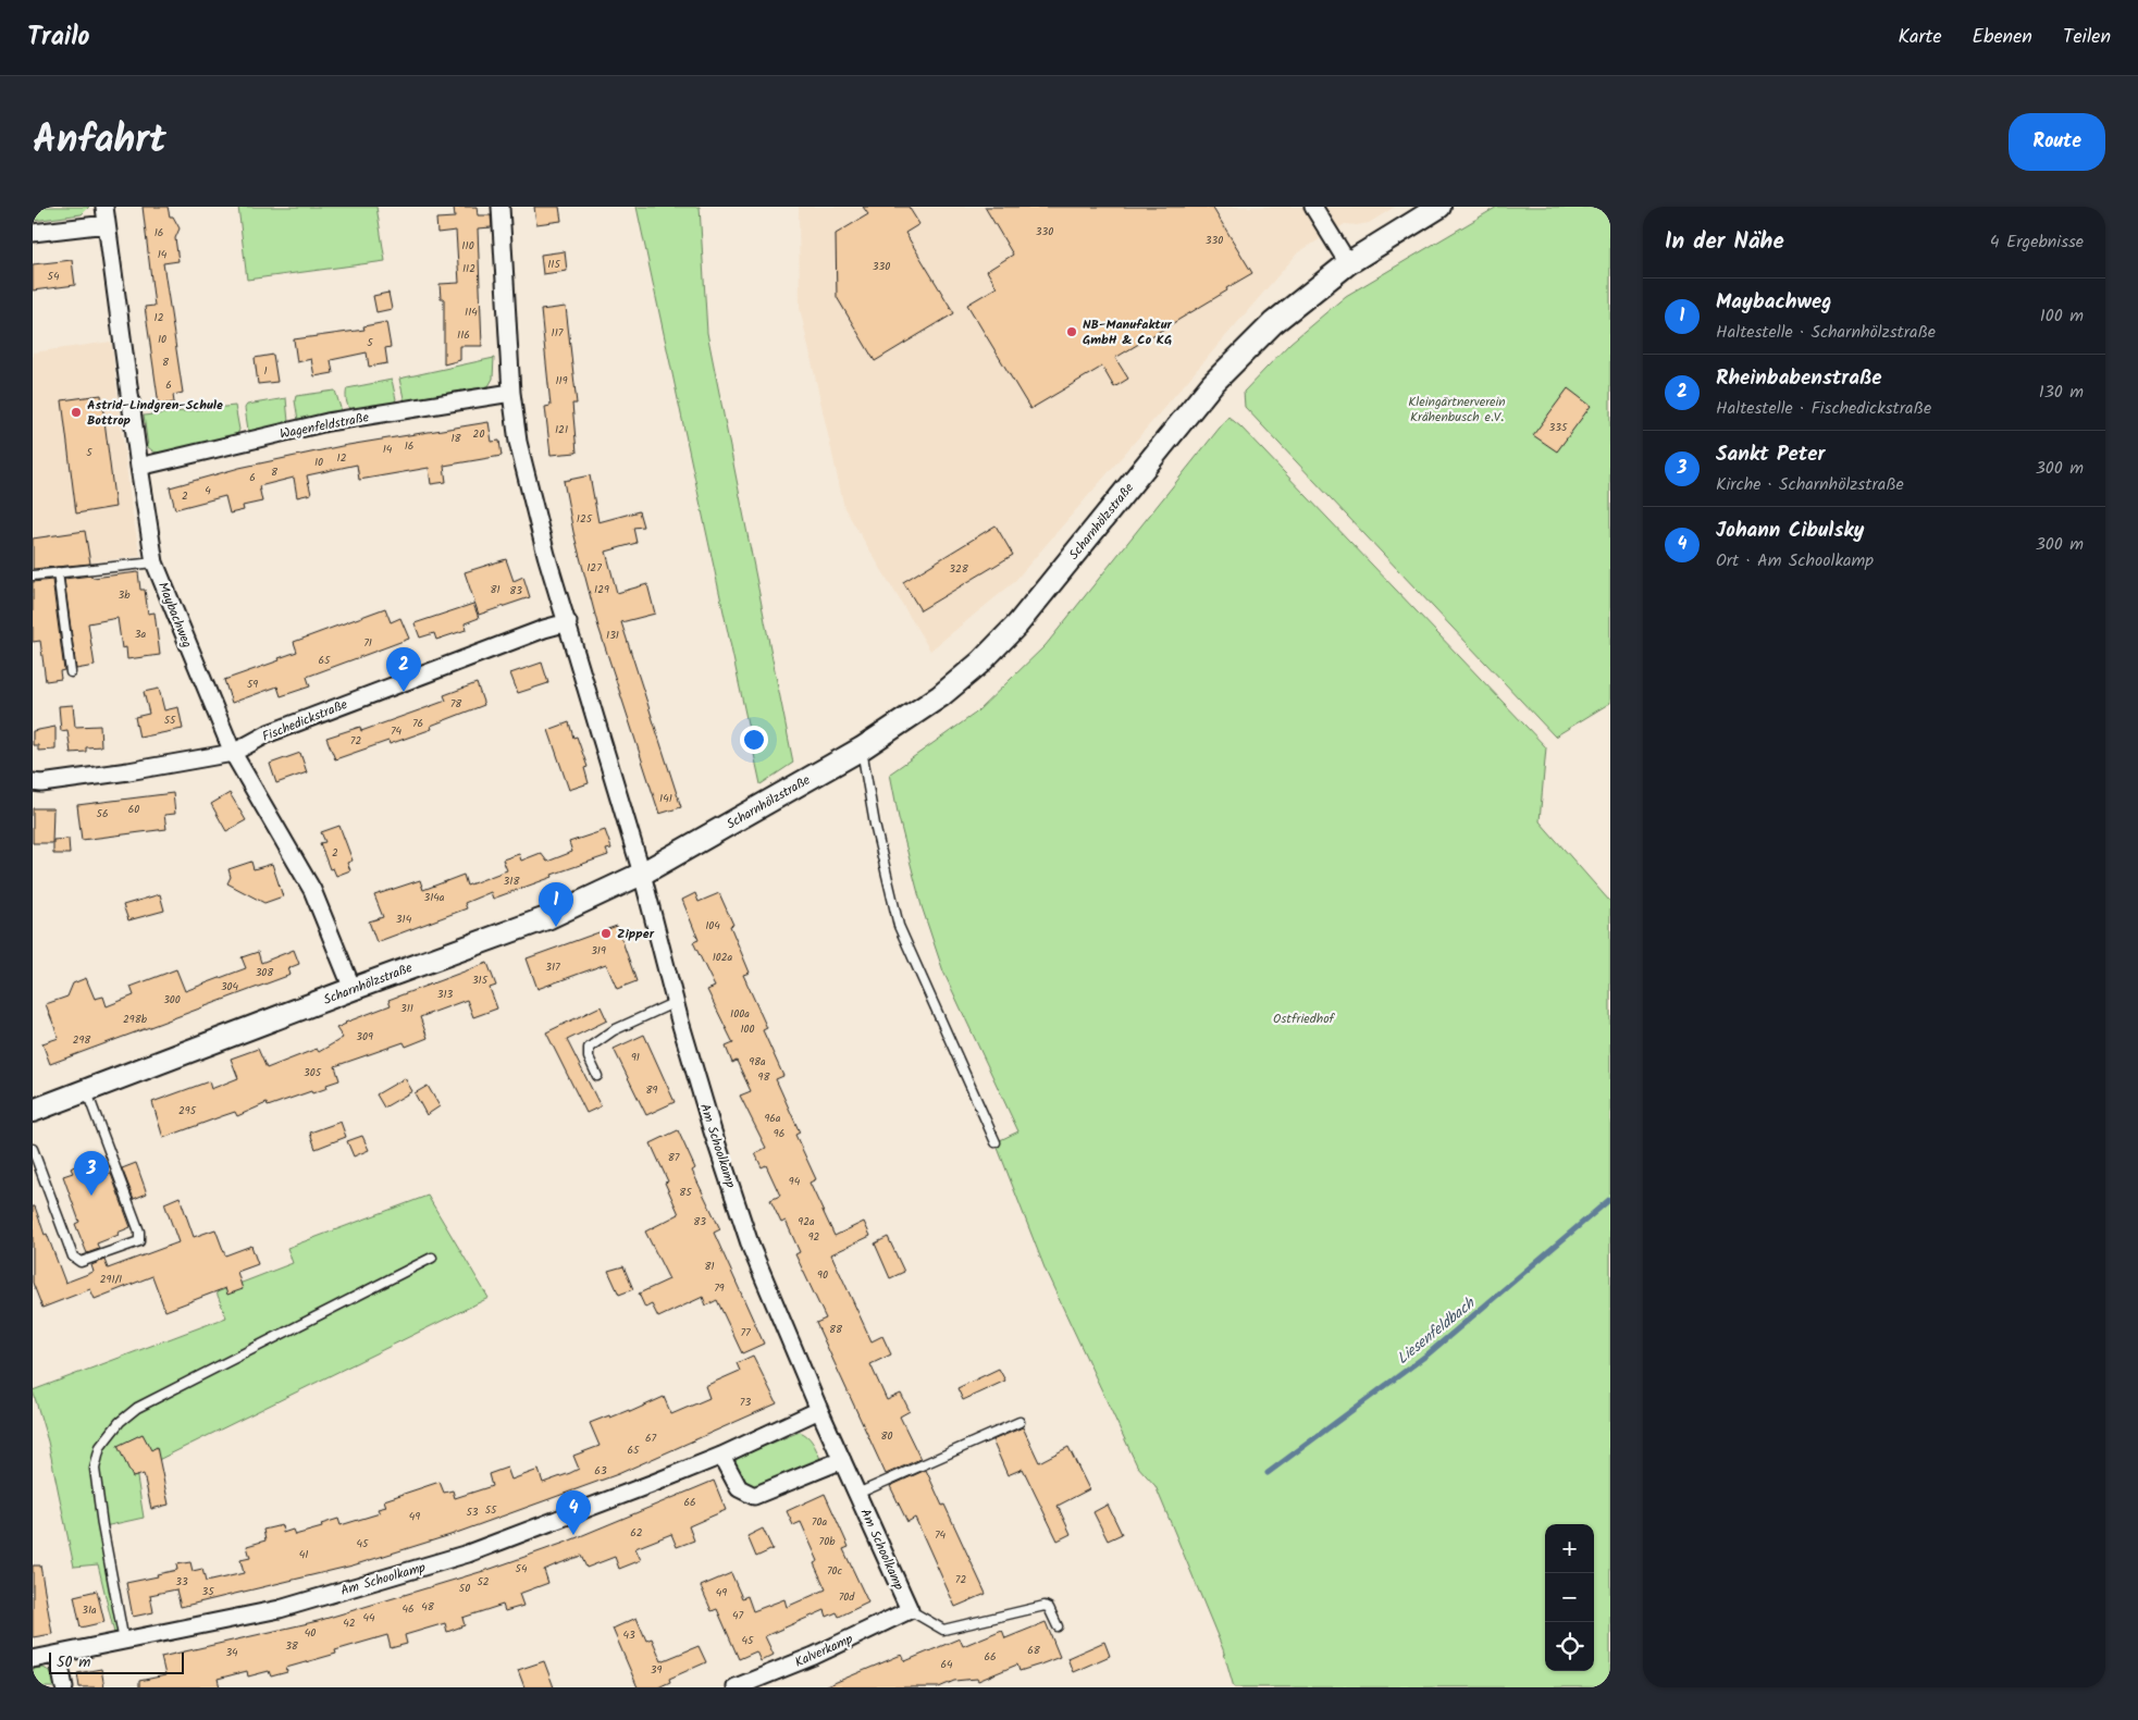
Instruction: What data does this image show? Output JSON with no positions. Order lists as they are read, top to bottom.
{
  "streets": {
    "main road": ["Scharnhölzstraße"],
    "street": [
      "Wagenfeldstraße",
      "Maybachweg",
      "Fischedickstraße",
      "Am Schoolkamp",
      "Kalverkamp"
    ]
  },
  "crossings": [
    ["Wagenfeldstraße", "Maybachweg"],
    ["Wagenfeldstraße", "Am Schoolkamp"],
    ["Scharnhölzstraße", "Maybachweg"],
    ["Scharnhölzstraße", "Am Schoolkamp"],
    ["Maybachweg", "Fischedickstraße"],
    ["Fischedickstraße", "Am Schoolkamp"],
    ["Am Schoolkamp", "Kalverkamp"]
  ],
  "water": ["Liesenfeldbach"],
  "parks": ["Kleingärtnerverein Krähenbusch e.V.", "Ostfriedhof"],
  "places": ["NB-Manufaktur GmbH & Co KG", "Astrid-Lindgren-Schule Bottrop", "Zipper"],
  "house_numbers": [
    "330",
    "16",
    "330",
    "110",
    "14",
    "115",
    "330",
    "112",
    "54",
    "114",
    "12",
    "117",
    "116",
    "10",
    "5",
    "8",
    "1",
    "119",
    "6",
    "335",
    "121",
    "20",
    "18",
    "16",
    "14",
    "5",
    "12",
    "10",
    "8",
    "6",
    "4",
    "2",
    "125",
    "127",
    "328",
    "81",
    "129",
    "83",
    "3b",
    "3a",
    "131",
    "71",
    "65",
    "59",
    "78",
    "55",
    "76",
    "74",
    "72",
    "141",
    "60",
    "56",
    "2",
    "318",
    "314a",
    "314",
    "104",
    "319",
    "102a",
    "317",
    "308",
    "315",
    "304",
    "313",
    "300",
    "311",
    "100a",
    "298b",
    "100",
    "309",
    "298",
    "91",
    "98a",
    "305",
    "98",
    "89",
    "295",
    "96a",
    "96",
    "87",
    "94",
    "85",
    "83",
    "92a",
    "92",
    "81",
    "90",
    "291/1",
    "79",
    "88",
    "77",
    "73",
    "80",
    "67",
    "65",
    "63",
    "66",
    "55",
    "53",
    "49",
    "70a",
    "62",
    "74",
    "70b",
    "45",
    "41",
    "54",
    "70c",
    "72",
    "33",
    "52",
    "50",
    "35",
    "49",
    "70d",
    "48",
    "46",
    "31a",
    "47",
    "44",
    "42",
    "40",
    "43",
    "45",
    "38",
    "68",
    "34",
    "66",
    "64",
    "39"
  ],
  "scale_bar": "50 m",
  "page": {
    "header": "Trailo",
    "nav": ["Karte", "Ebenen", "Teilen"],
    "title": "Anfahrt",
    "buttons": "Route",
    "heading": ["In der Nähe", "4 Ergebnisse"],
    "list": [
      {
        "mark": "1",
        "name": "Maybachweg",
        "note": "Haltestelle · Scharnhölzstraße",
        "value": "100 m"
      },
      {
        "mark": "2",
        "name": "Rheinbabenstraße",
        "note": "Haltestelle · Fischedickstraße",
        "value": "130 m"
      },
      {
        "mark": "3",
        "name": "Sankt Peter",
        "note": "Kirche · Scharnhölzstraße",
        "value": "300 m"
      },
      {
        "mark": "4",
        "name": "Johann Cibulsky",
        "note": "Ort · Am Schoolkamp",
        "value": "300 m"
      }
    ],
    "pins": [
      "2",
      "1",
      "3",
      "4"
    ],
    "map_buttons": ["+", "−"],
    "scale": "50 m"
  }
}
